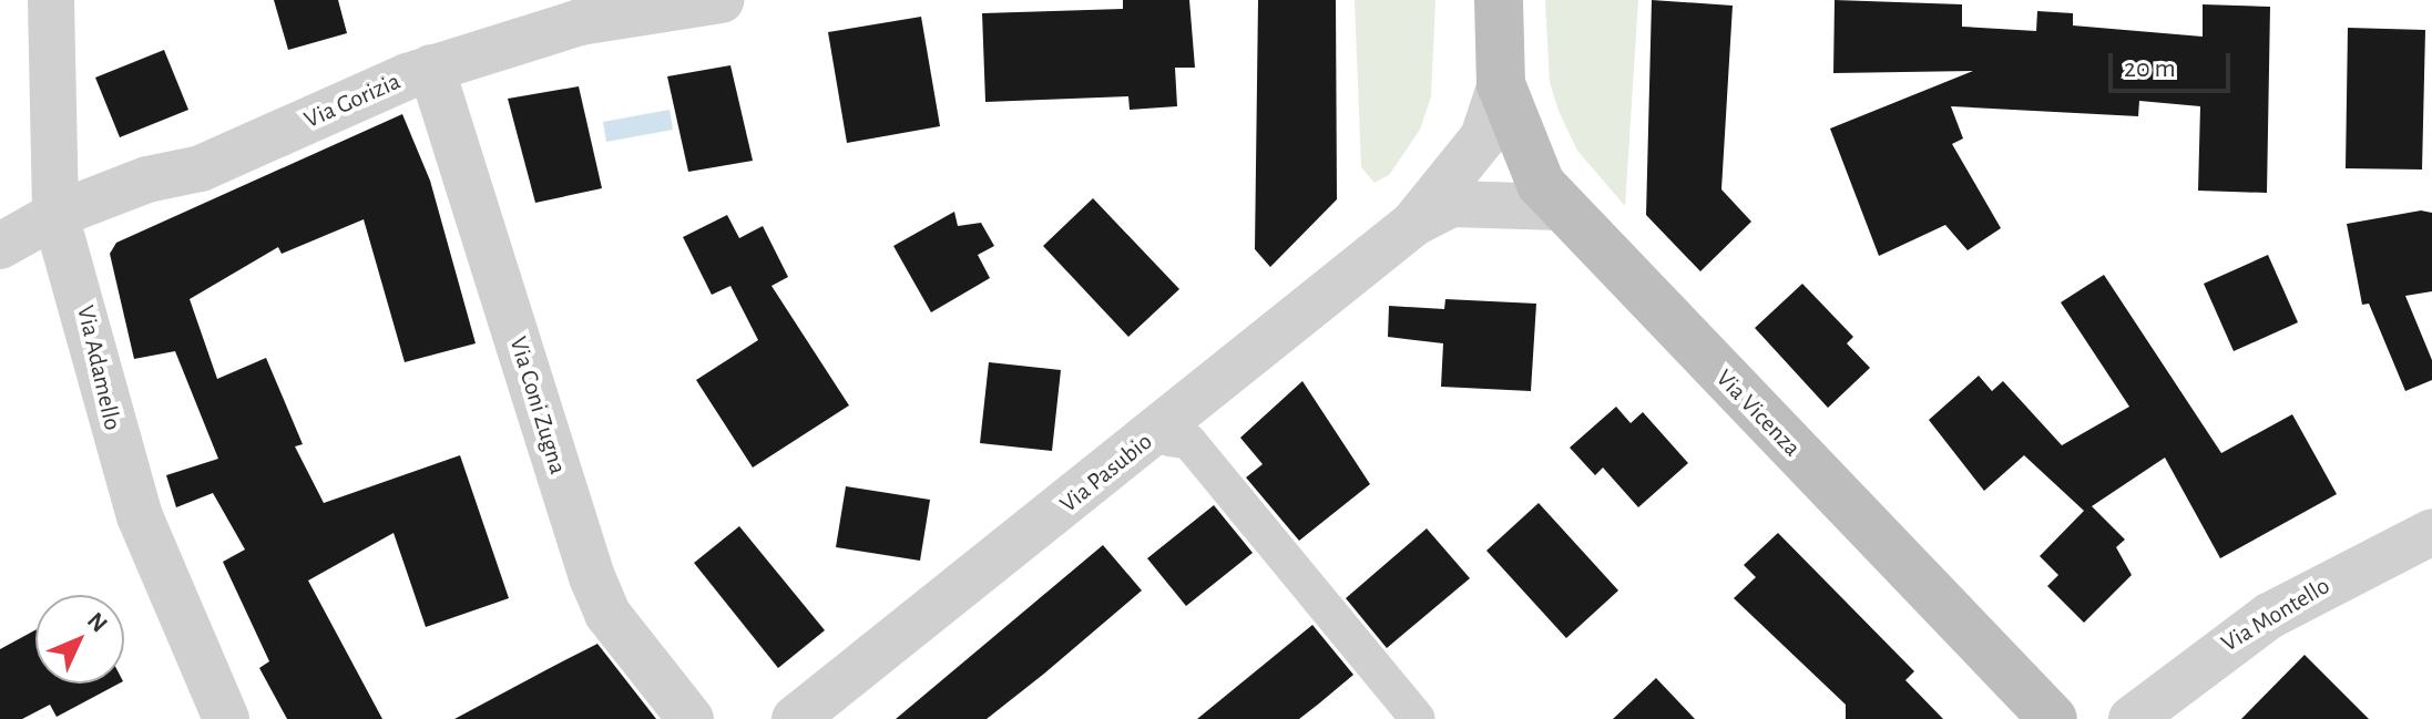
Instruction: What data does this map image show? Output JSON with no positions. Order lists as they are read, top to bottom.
{
  "streets": {
    "main road": ["Via Vicenza"],
    "street": [
      "Via Gorizia",
      "Via Adamello",
      "Via Coni Zugna",
      "Via Pasubio",
      "Via Montello"
    ]
  },
  "crossings": [
    ["Via Gorizia", "Via Adamello"],
    ["Via Gorizia", "Via Coni Zugna"],
    ["Via Vicenza", "Via Pasubio"]
  ],
  "scale_bar": "20 m",
  "north": "top right"
}
